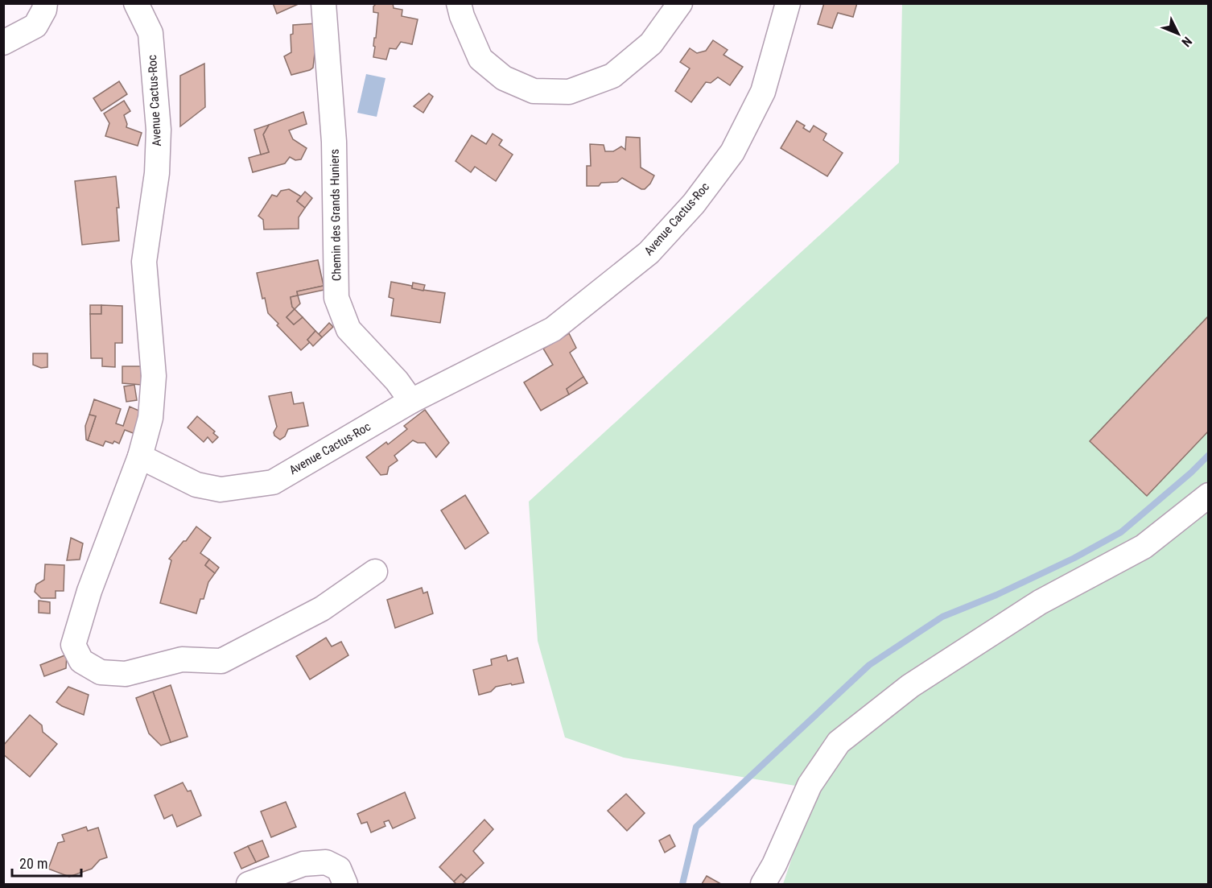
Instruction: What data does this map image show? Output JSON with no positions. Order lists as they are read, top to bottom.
{
  "streets": {
    "street": ["Avenue Cactus-Roc", "Chemin des Grands Huniers"]
  },
  "crossings": [
    ["Avenue Cactus-Roc", "Chemin des Grands Huniers"]
  ],
  "scale_bar": "20 m",
  "north": "bottom right"
}
